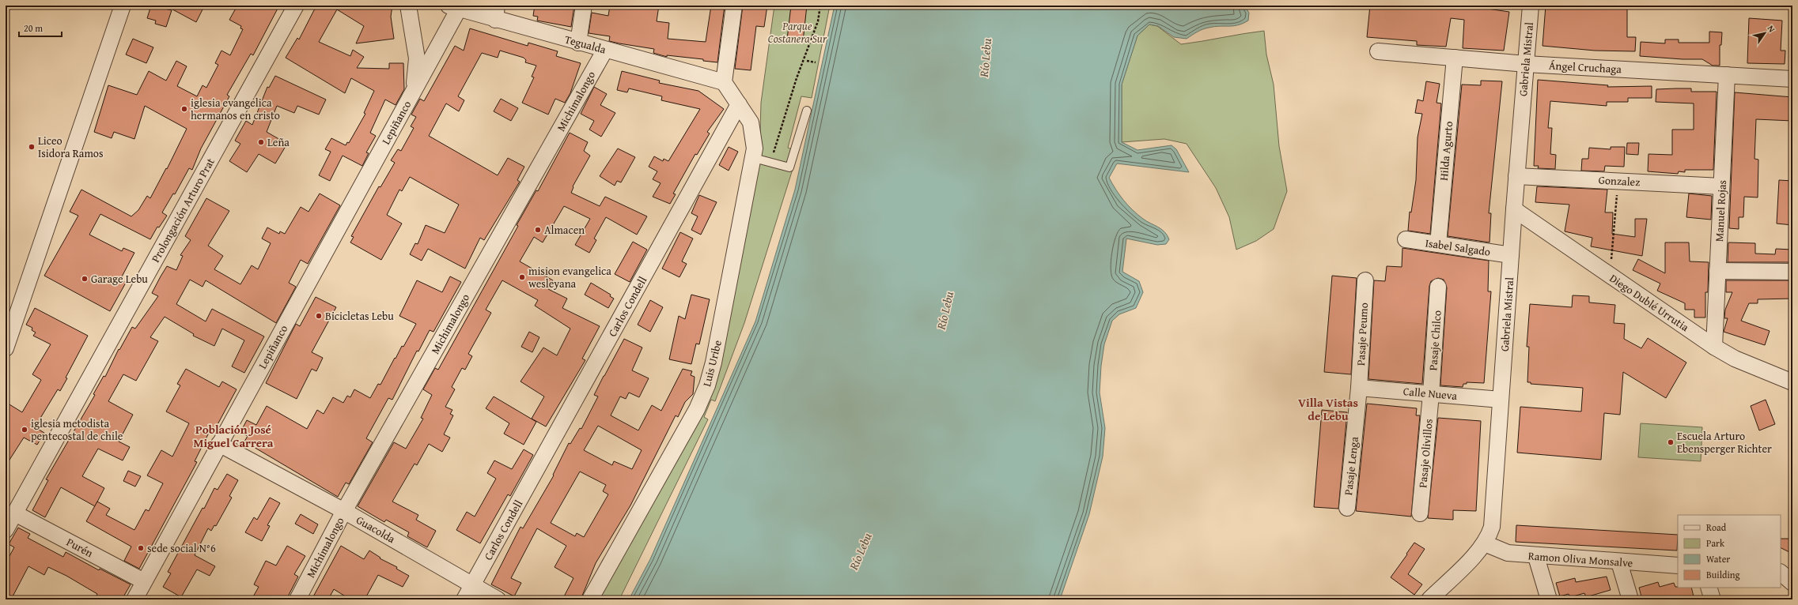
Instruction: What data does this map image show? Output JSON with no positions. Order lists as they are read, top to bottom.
{
  "streets": {
    "street": [
      "Tegualda",
      "Gabriela Mistral",
      "Ángel Cruchaga",
      "Michimalongo",
      "Lepiñanco",
      "Hilda Agurto",
      "Gonzalez",
      "Prolongación Arturo Prat",
      "Manuel Rojas",
      "Isabel Salgado",
      "Diego Dublé Urrutia",
      "Carlos Condell",
      "Pasaje Peumo",
      "Pasaje Chilco",
      "Luis Uribe",
      "Calle Nueva",
      "Pasaje Olivillos",
      "Pasaje Lenga",
      "Guacolda",
      "Purén",
      "Ramon Oliva Monsalve"
    ]
  },
  "crossings": [
    ["Tegualda", "Michimalongo"],
    ["Tegualda", "Lepiñanco"],
    ["Gabriela Mistral", "Ángel Cruchaga"],
    ["Gabriela Mistral", "Gonzalez"],
    ["Gabriela Mistral", "Isabel Salgado"],
    ["Gabriela Mistral", "Diego Dublé Urrutia"],
    ["Gabriela Mistral", "Calle Nueva"],
    ["Gabriela Mistral", "Ramon Oliva Monsalve"],
    ["Ángel Cruchaga", "Hilda Agurto"],
    ["Ángel Cruchaga", "Manuel Rojas"],
    ["Michimalongo", "Guacolda"],
    ["Lepiñanco", "Guacolda"],
    ["Lepiñanco", "Purén"],
    ["Hilda Agurto", "Isabel Salgado"],
    ["Gonzalez", "Manuel Rojas"],
    ["Prolongación Arturo Prat", "Purén"],
    ["Manuel Rojas", "Diego Dublé Urrutia"],
    ["Carlos Condell", "Luis Uribe"],
    ["Carlos Condell", "Guacolda"],
    ["Pasaje Peumo", "Calle Nueva"],
    ["Pasaje Peumo", "Pasaje Lenga"],
    ["Pasaje Chilco", "Calle Nueva"],
    ["Pasaje Chilco", "Pasaje Olivillos"],
    ["Calle Nueva", "Pasaje Olivillos"],
    ["Calle Nueva", "Pasaje Lenga"]
  ],
  "districts": ["Villa Vistas de Lebu", "Población José Miguel Carrera"],
  "water": ["Río Lebu"],
  "parks": ["Parque Costanera Sur"],
  "places": [
    "iglesia evangelica hermanos en cristo",
    "Leña",
    "Liceo Isidora Ramos",
    "Almacen",
    "mision evangelica wesleyana",
    "Garage Lebu",
    "Bicicletas Lebu",
    "iglesia metodista pentecostal de chile",
    "Escuela Arturo Ebensperger Richter",
    "sede social N°6"
  ],
  "legend": [
    "Road",
    "Park",
    "Water",
    "Building"
  ],
  "scale_bar": "20 m",
  "north": "top right"
}
